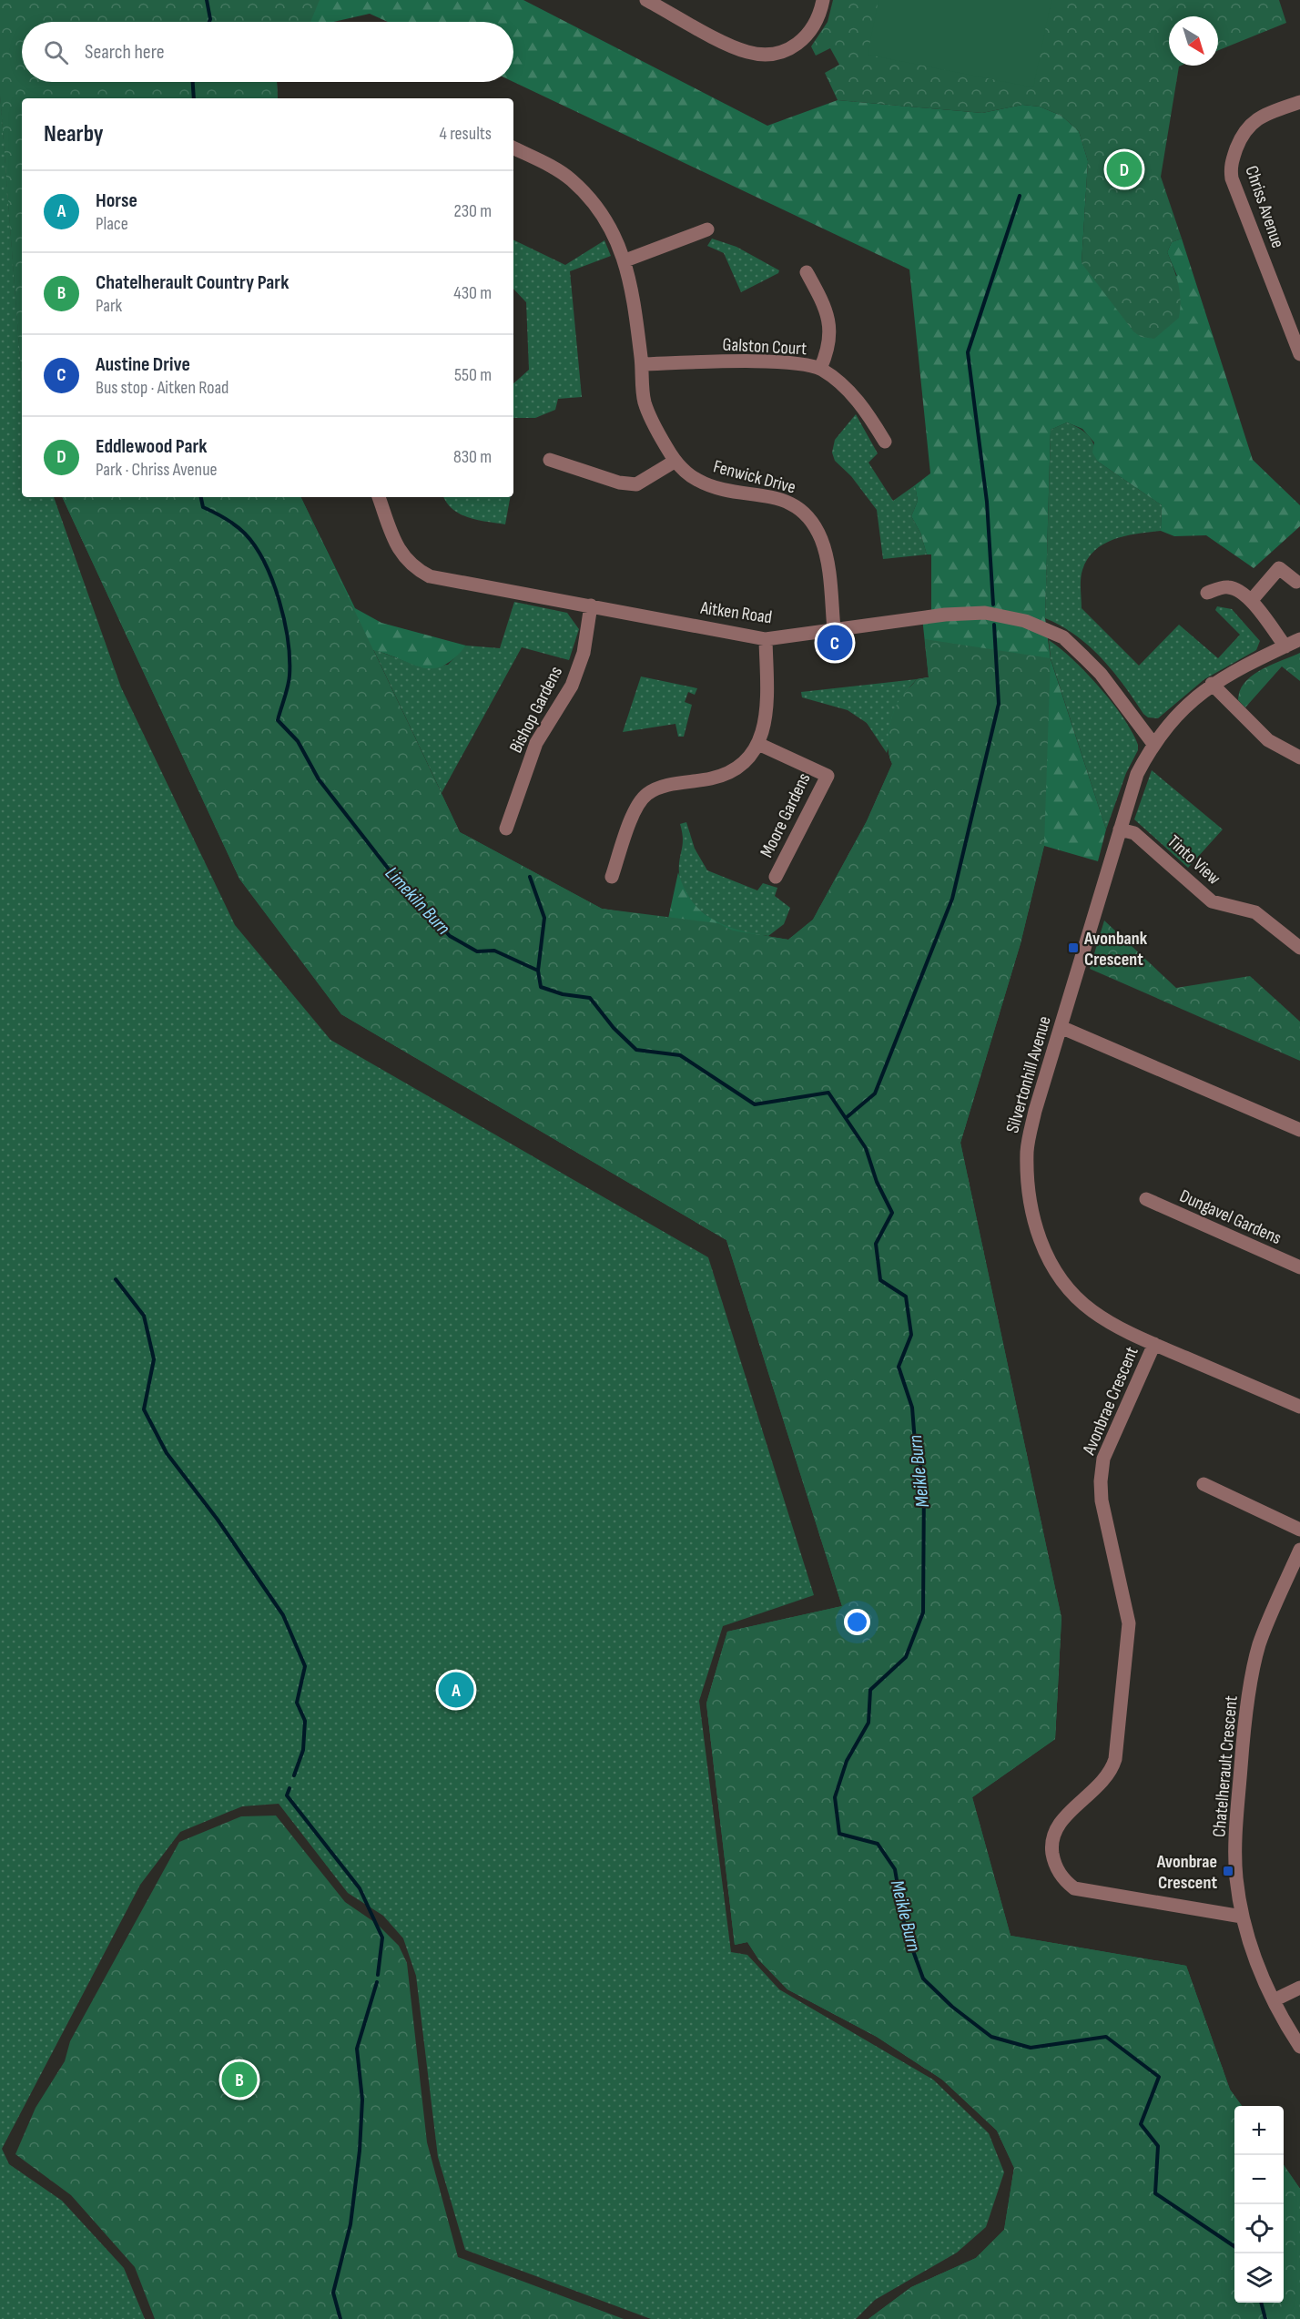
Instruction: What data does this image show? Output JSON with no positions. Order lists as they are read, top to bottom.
{
  "streets": {
    "street": [
      "Chriss Avenue",
      "Galston Court",
      "Fenwick Drive",
      "Aitken Road",
      "Bishop Gardens",
      "Moore Gardens",
      "Tinto View",
      "Silvertonhill Avenue",
      "Dungavel Gardens",
      "Avonbrae Crescent",
      "Chatelherault Crescent"
    ]
  },
  "crossings": [
    ["Galston Court", "Fenwick Drive"],
    ["Fenwick Drive", "Aitken Road"],
    ["Aitken Road", "Bishop Gardens"],
    ["Aitken Road", "Silvertonhill Avenue"],
    ["Tinto View", "Silvertonhill Avenue"],
    ["Silvertonhill Avenue", "Avonbrae Crescent"],
    ["Avonbrae Crescent", "Chatelherault Crescent"]
  ],
  "water": ["Limekiln Burn", "Meikle Burn"],
  "places": {
    "transit": ["Avonbank Crescent", "Avonbrae Crescent"]
  },
  "north": "bottom right",
  "page": {
    "search": "Search here",
    "heading": ["Nearby", "4 results"],
    "pins": [
      "D",
      "C",
      "A",
      "B"
    ],
    "list": [
      {
        "mark": "A",
        "name": "Horse",
        "note": "Place",
        "value": "230 m"
      },
      {
        "mark": "B",
        "name": "Chatelherault Country Park",
        "note": "Park",
        "value": "430 m"
      },
      {
        "mark": "C",
        "name": "Austine Drive",
        "note": "Bus stop · Aitken Road",
        "value": "550 m"
      },
      {
        "mark": "D",
        "name": "Eddlewood Park",
        "note": "Park · Chriss Avenue",
        "value": "830 m"
      }
    ],
    "map_buttons": ["+", "−"]
  }
}
